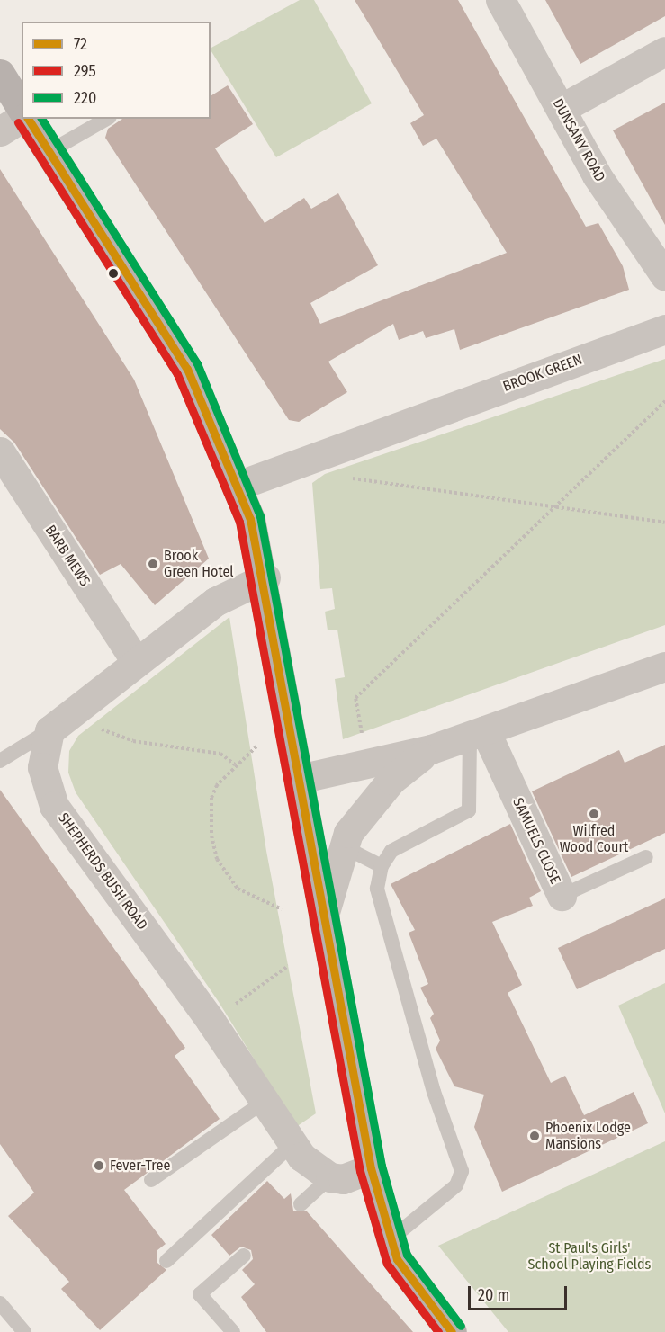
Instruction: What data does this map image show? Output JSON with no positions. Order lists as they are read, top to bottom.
{
  "streets": {
    "street": [
      "DUNSANY ROAD",
      "BROOK GREEN",
      "BARB MEWS",
      "SAMUELS CLOSE",
      "SHEPHERDS BUSH ROAD"
    ]
  },
  "parks": ["St Paul's Girls' School Playing Fields"],
  "places": [
    "Brook Green Hotel",
    "Wilfred Wood Court",
    "Phoenix Lodge Mansions",
    "Fever-Tree"
  ],
  "lines": ["transit line 72", "transit line 220", "transit line 295"],
  "legend": ["72", "295", "220"],
  "scale_bar": "20 m"
}
